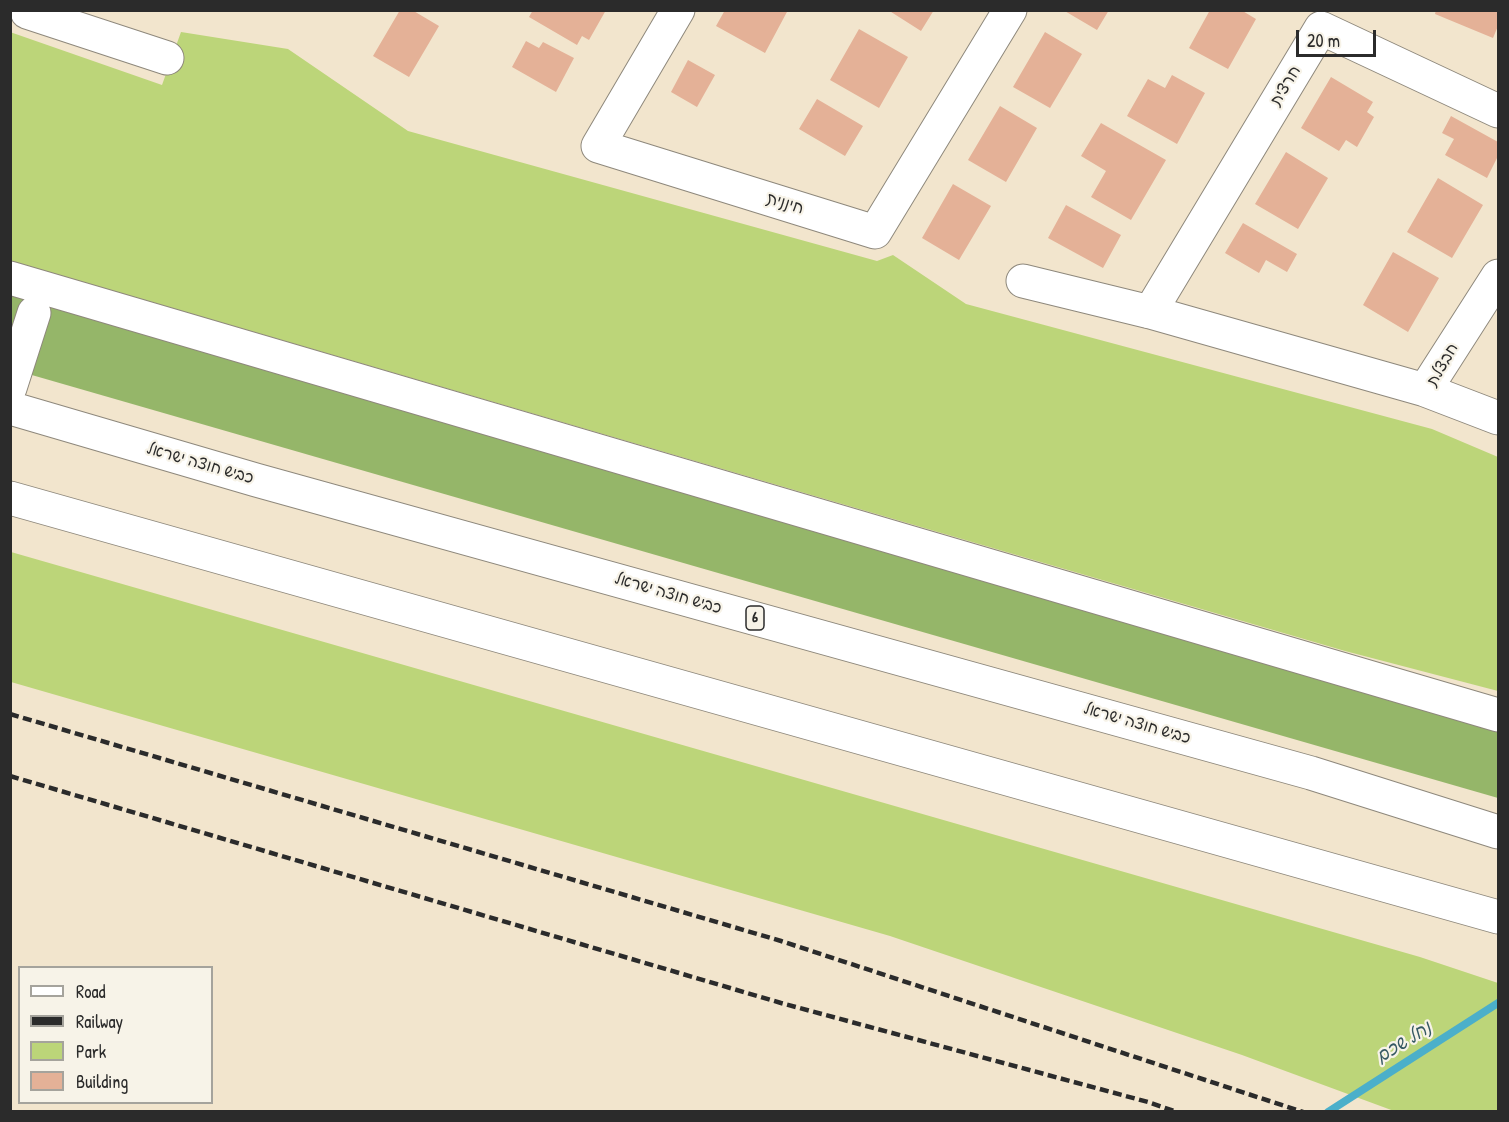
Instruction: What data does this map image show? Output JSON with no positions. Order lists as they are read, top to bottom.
{
  "streets": {
    "main road": [
      "חרצית",
      "חיננית",
      "חבצלת",
      "כביש חוצה ישראל",
      "6"
    ]
  },
  "water": ["נחל שכם"],
  "legend": [
    "Road",
    "Railway",
    "Park",
    "Building"
  ],
  "scale_bar": "20 m"
}
